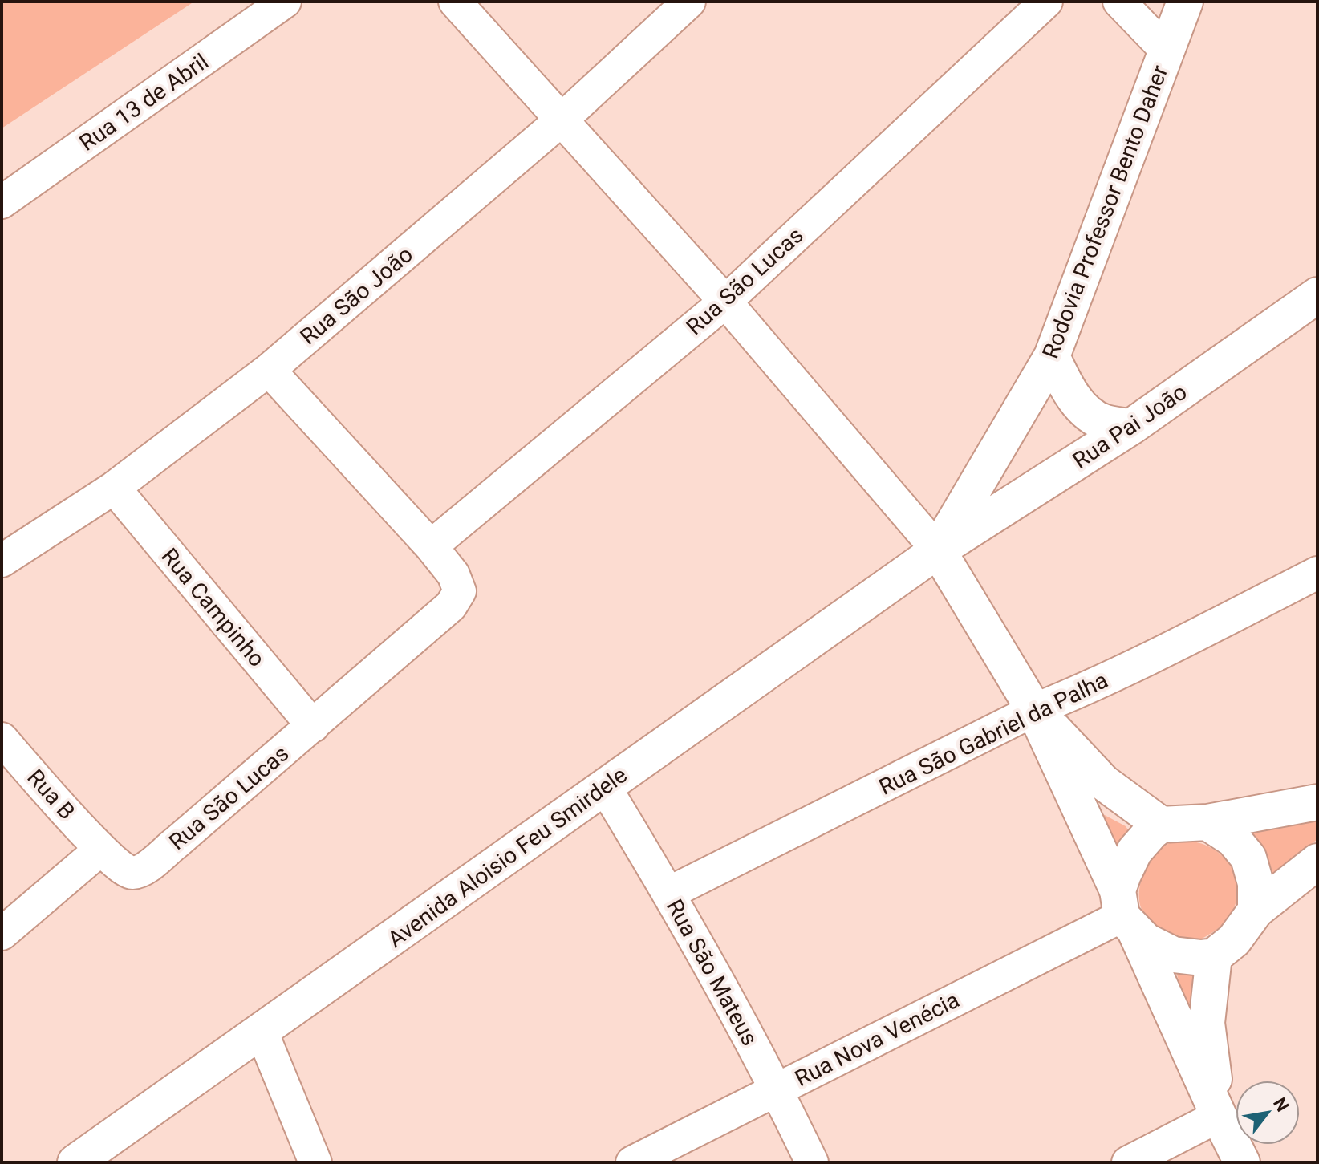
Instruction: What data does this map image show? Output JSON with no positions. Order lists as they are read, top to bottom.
{
  "streets": {
    "street": [
      "Rua 13 de Abril",
      "Rodovia Professor Bento Daher",
      "Rua São Lucas",
      "Rua São João",
      "Rua Pai João",
      "Rua Campinho",
      "Rua São Gabriel da Palha",
      "Rua B",
      "Avenida Aloisio Feu Smirdele",
      "Rua São Mateus",
      "Rua Nova Venécia"
    ]
  },
  "crossings": [
    ["Rodovia Professor Bento Daher", "Rua Pai João"],
    ["Rodovia Professor Bento Daher", "Avenida Aloisio Feu Smirdele"],
    ["Rua São Lucas", "Rua Campinho"],
    ["Rua São Lucas", "Rua B"],
    ["Rua São João", "Rua Campinho"],
    ["Rua Pai João", "Avenida Aloisio Feu Smirdele"],
    ["Rua São Gabriel da Palha", "Rua São Mateus"],
    ["Avenida Aloisio Feu Smirdele", "Rua São Mateus"],
    ["Rua São Mateus", "Rua Nova Venécia"]
  ],
  "north": "top right"
}
